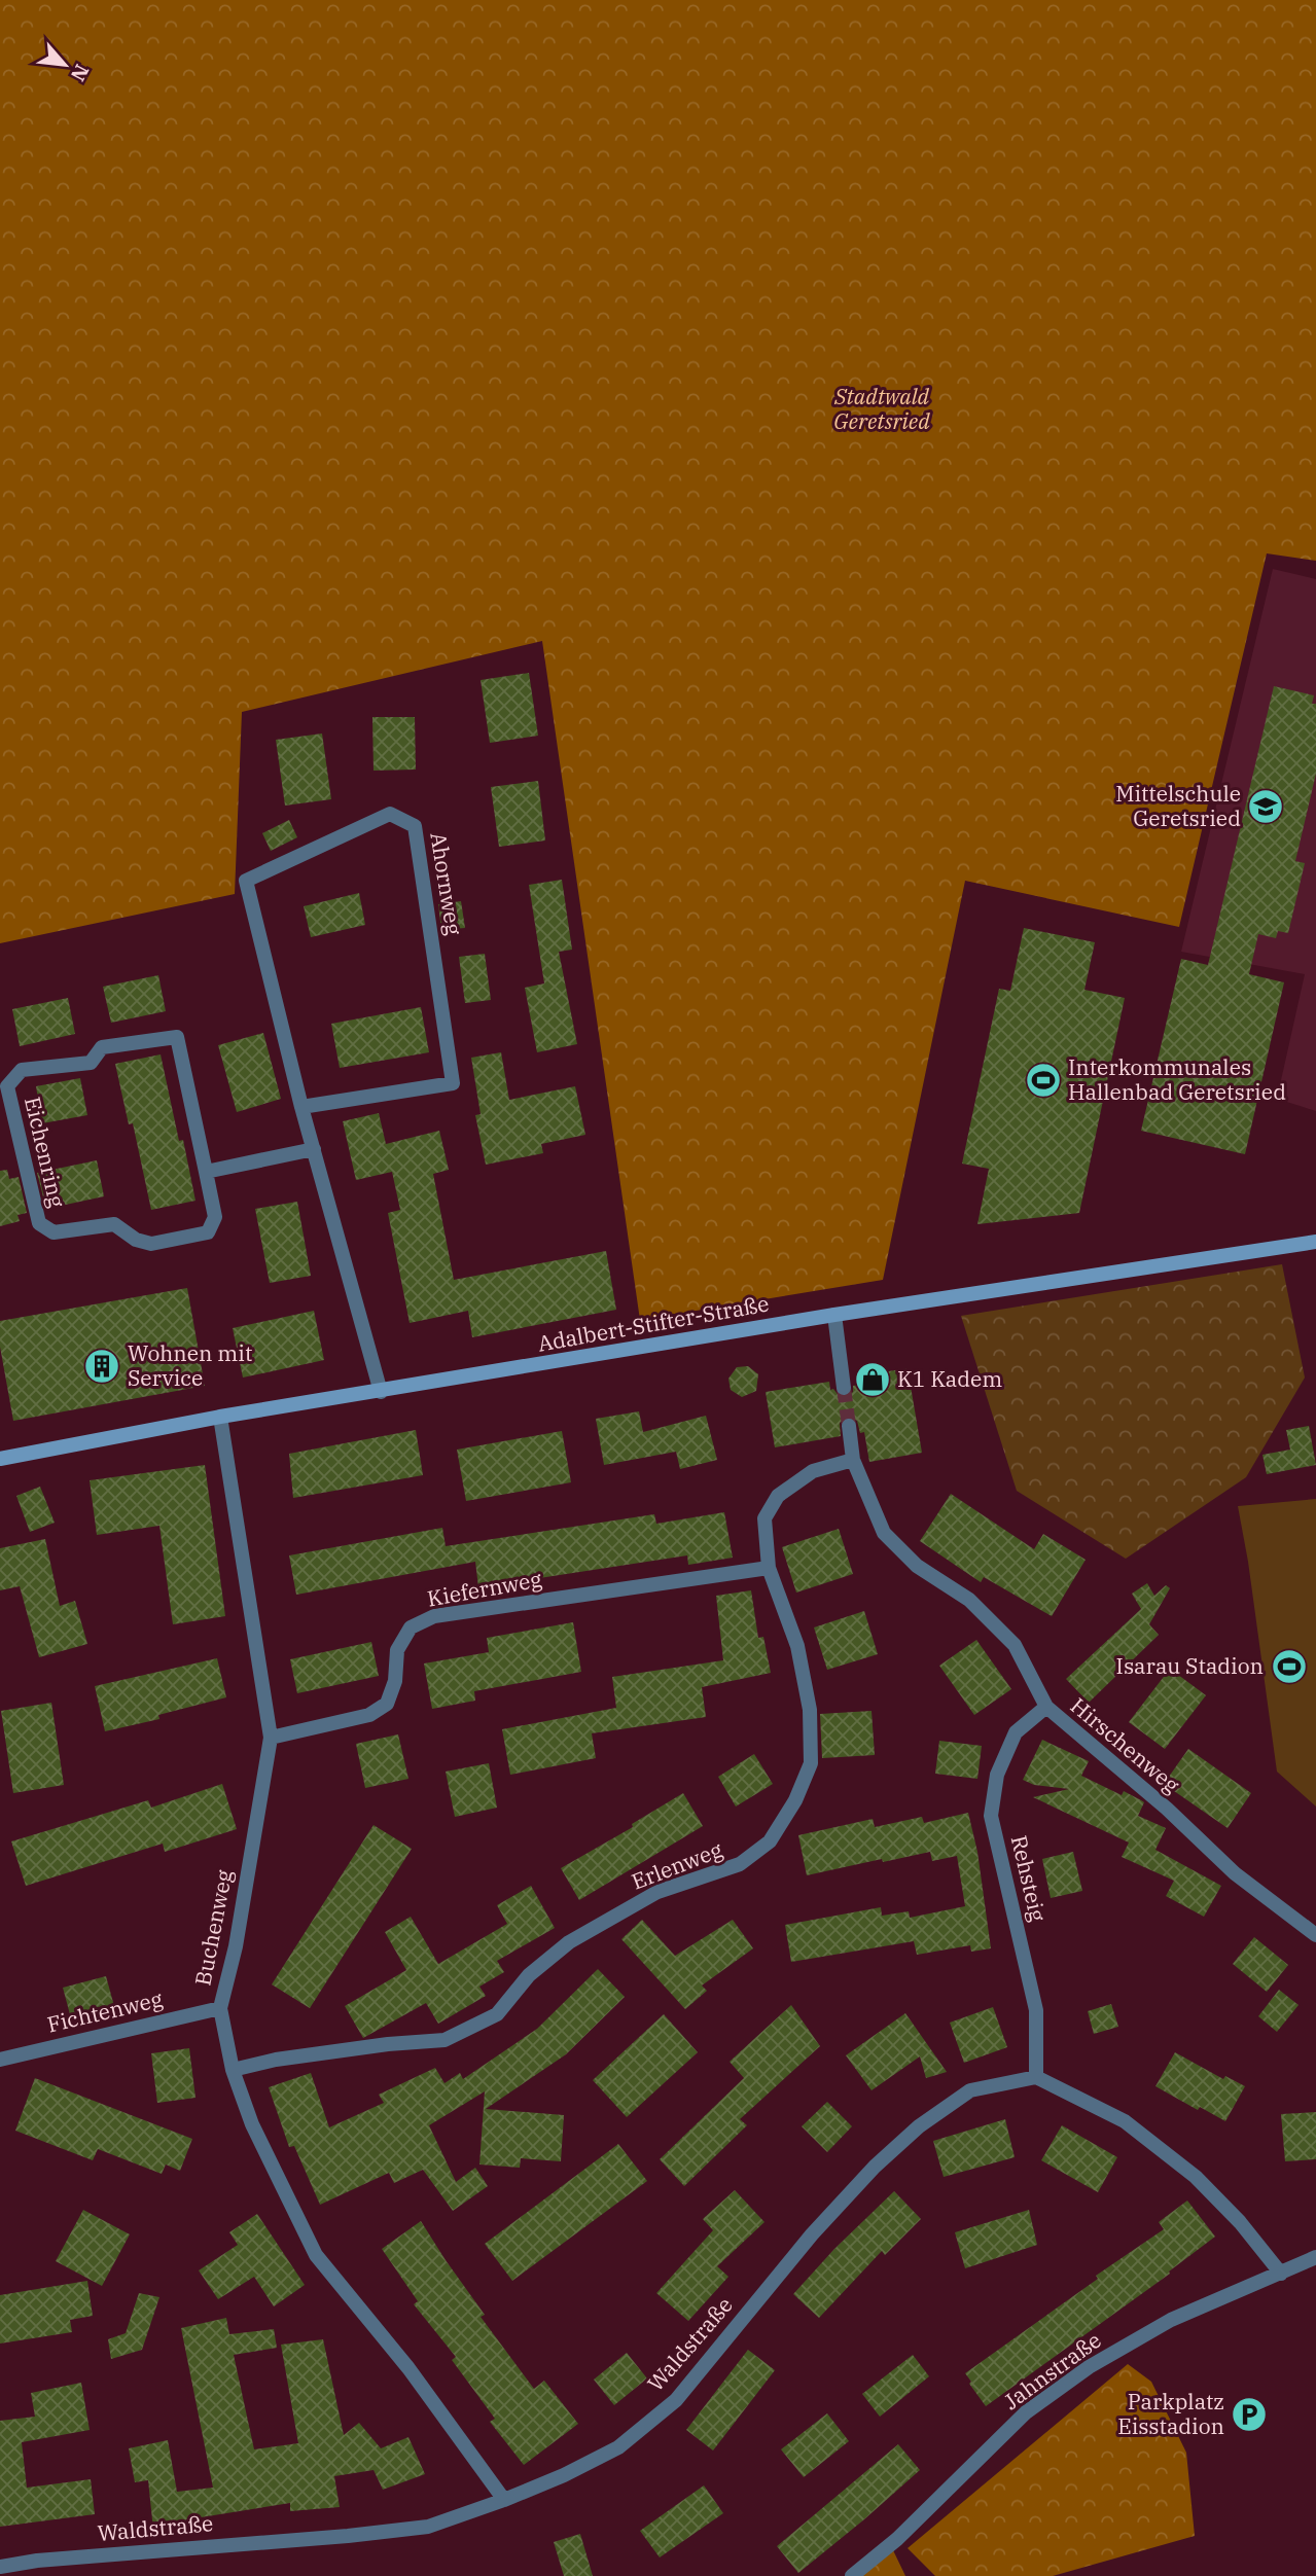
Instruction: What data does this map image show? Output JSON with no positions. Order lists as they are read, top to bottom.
{
  "streets": {
    "street": [
      "Ahornweg",
      "Eichenring",
      "Adalbert-Stifter-Straße",
      "Kiefernweg",
      "Hirschenweg",
      "Erlenweg",
      "Rehsteig",
      "Buchenweg",
      "Fichtenweg",
      "Waldstraße",
      "Jahnstraße"
    ]
  },
  "crossings": [
    ["Ahornweg", "Adalbert-Stifter-Straße"],
    ["Adalbert-Stifter-Straße", "Buchenweg"],
    ["Kiefernweg", "Erlenweg"],
    ["Kiefernweg", "Buchenweg"],
    ["Hirschenweg", "Erlenweg"],
    ["Hirschenweg", "Rehsteig"],
    ["Erlenweg", "Buchenweg"],
    ["Rehsteig", "Waldstraße"],
    ["Buchenweg", "Fichtenweg"],
    ["Buchenweg", "Waldstraße"]
  ],
  "parks": ["Stadtwald Geretsried"],
  "places": {
    "school or university": ["Mittelschule Geretsried"],
    "sports": ["Interkommunales Hallenbad Geretsried", "Isarau Stadion"],
    "building": ["Wohnen mit Service"],
    "shop": ["K1 Kadem"],
    "parking": ["Parkplatz Eisstadion"]
  },
  "north": "bottom right"
}
